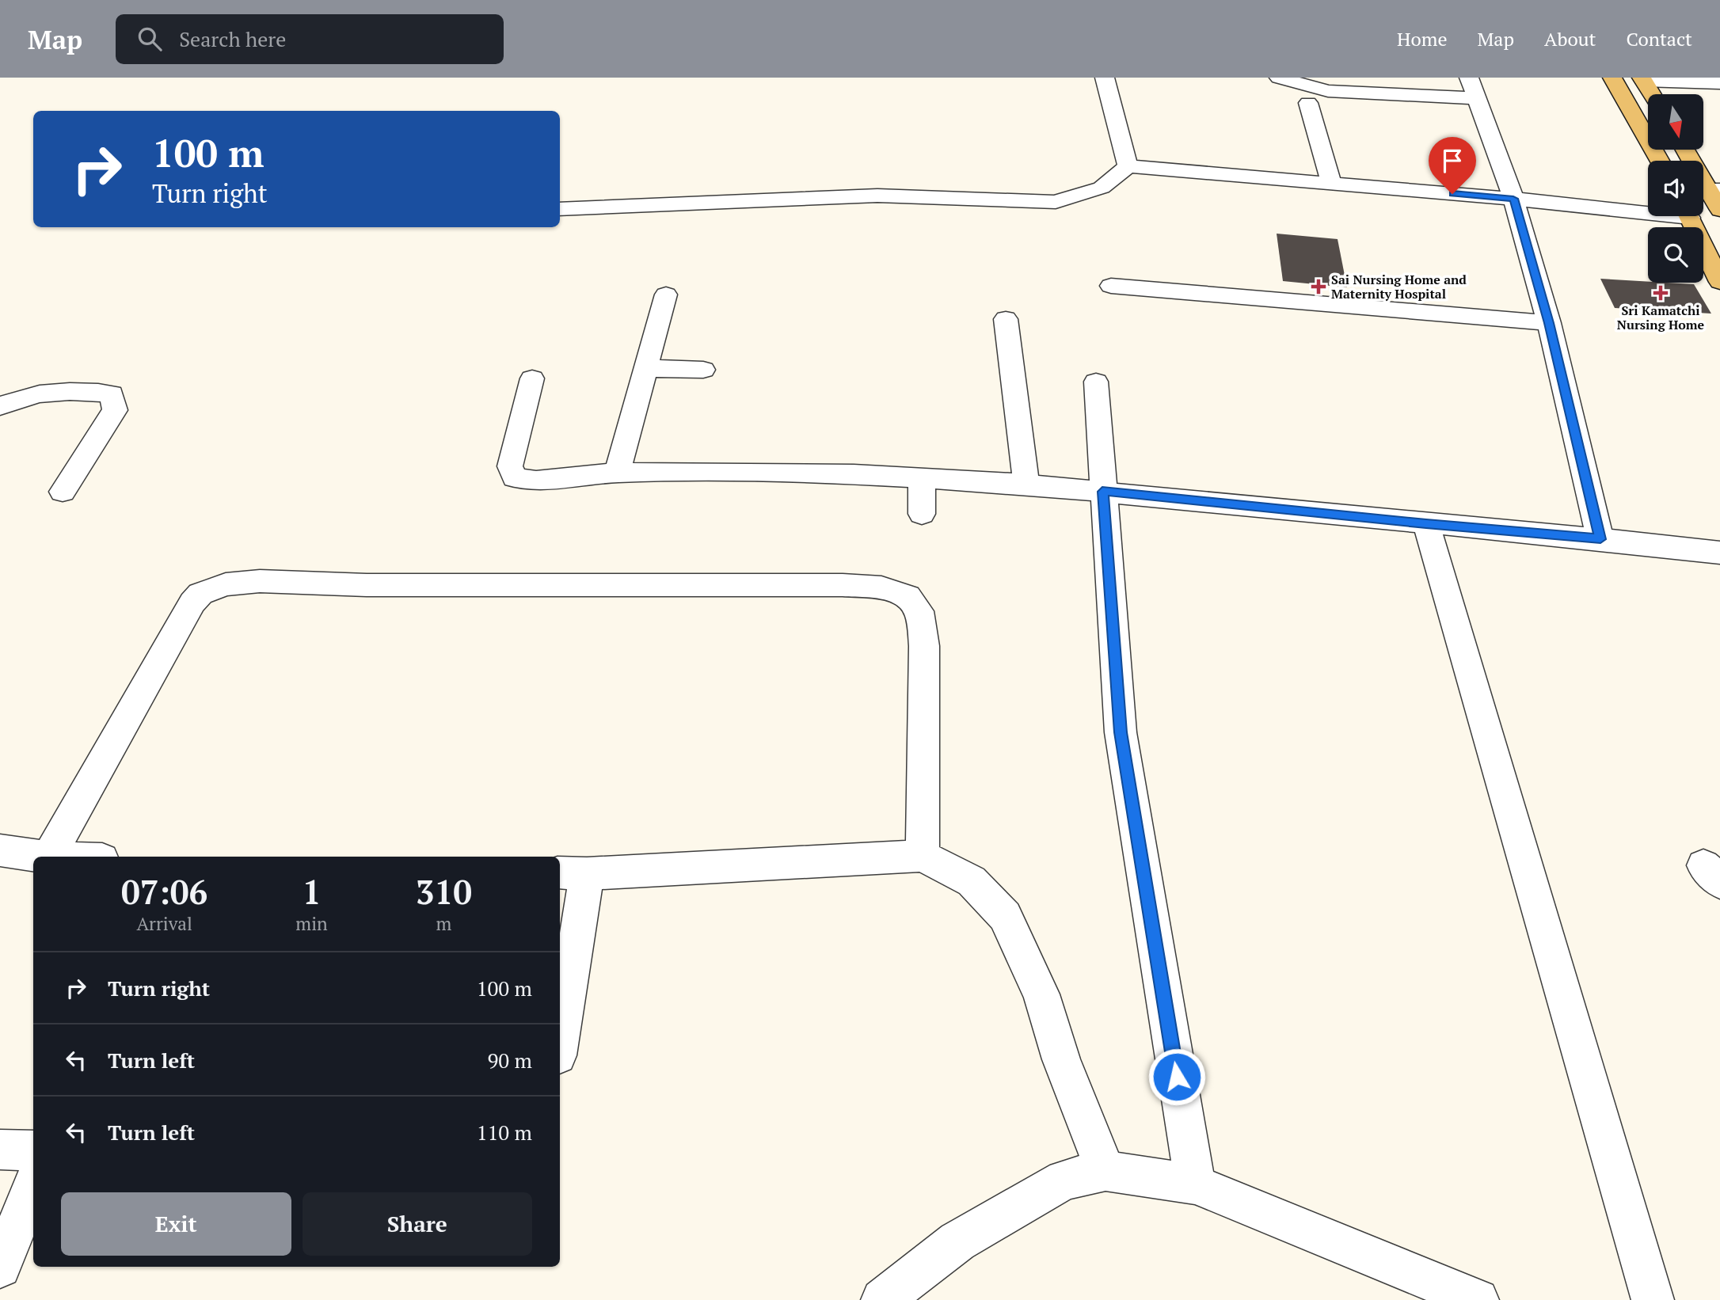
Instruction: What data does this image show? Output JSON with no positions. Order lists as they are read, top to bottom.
{
  "places": {
    "health": ["Sai Nursing Home and Maternity Hospital", "Sri Kamatchi Nursing Home"]
  },
  "north": "bottom",
  "page": {
    "header": "Map",
    "search": "Search here",
    "nav": [
      "Home",
      "Map",
      "About",
      "Contact"
    ],
    "turn": ["100 m", "Turn right"],
    "eta": [
      "07:06",
      "Arrival",
      "1",
      "min",
      "310",
      "m"
    ],
    "list": [
      {
        "name": "Turn right",
        "value": "100 m"
      },
      {
        "name": "Turn left",
        "value": "90 m"
      },
      {
        "name": "Turn left",
        "value": "110 m"
      }
    ],
    "buttons": ["Exit", "Share"]
  }
}
